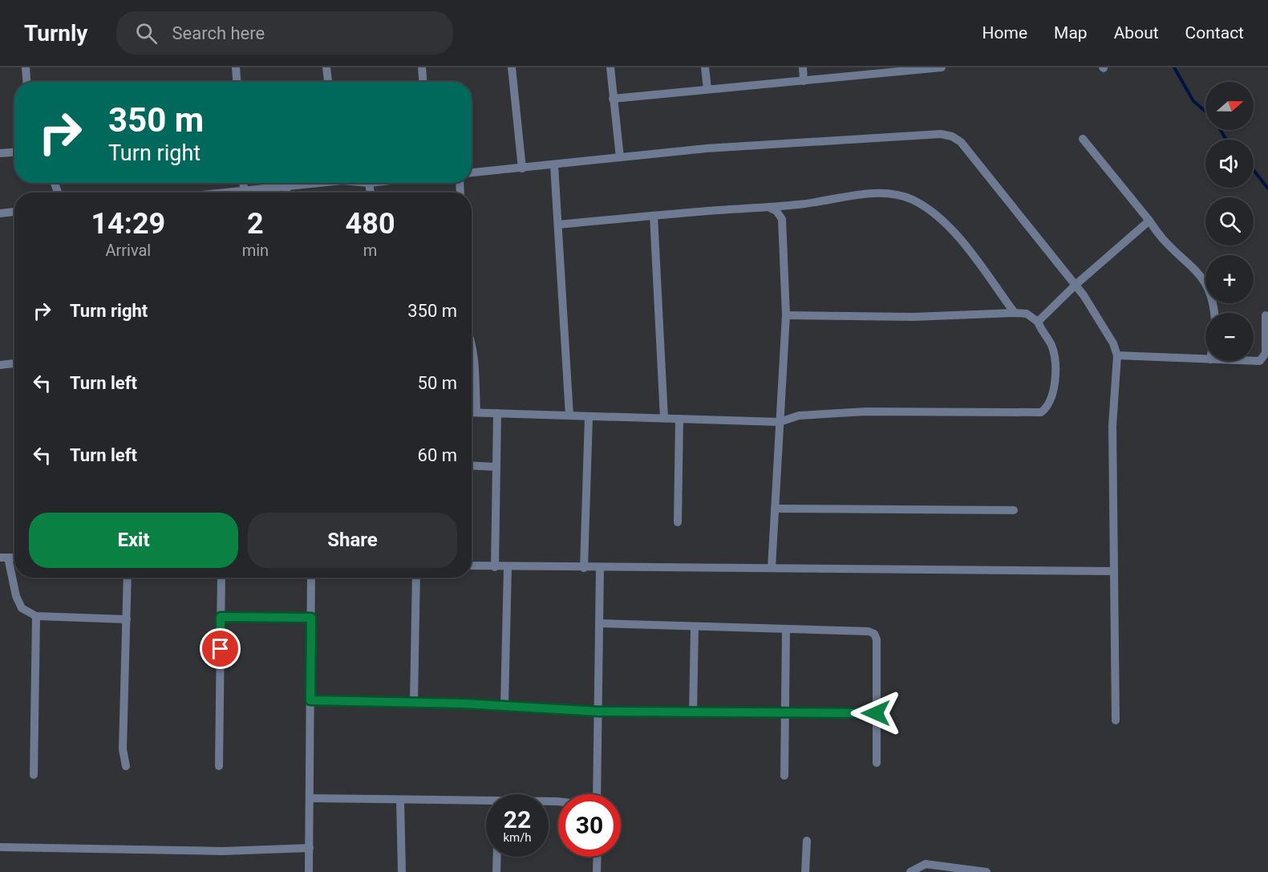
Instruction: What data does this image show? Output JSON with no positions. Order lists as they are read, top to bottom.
{
  "north": "right",
  "page": {
    "header": "Turnly",
    "search": "Search here",
    "nav": [
      "Home",
      "Map",
      "About",
      "Contact"
    ],
    "map_buttons": ["+", "−"],
    "turn": ["350 m", "Turn right"],
    "eta": [
      "14:29",
      "Arrival",
      "2",
      "min",
      "480",
      "m"
    ],
    "list": [
      {
        "name": "Turn right",
        "value": "350 m"
      },
      {
        "name": "Turn left",
        "value": "50 m"
      },
      {
        "name": "Turn left",
        "value": "60 m"
      }
    ],
    "buttons": ["Exit", "Share"],
    "speed": "22 km/h",
    "limit": "30"
  }
}
